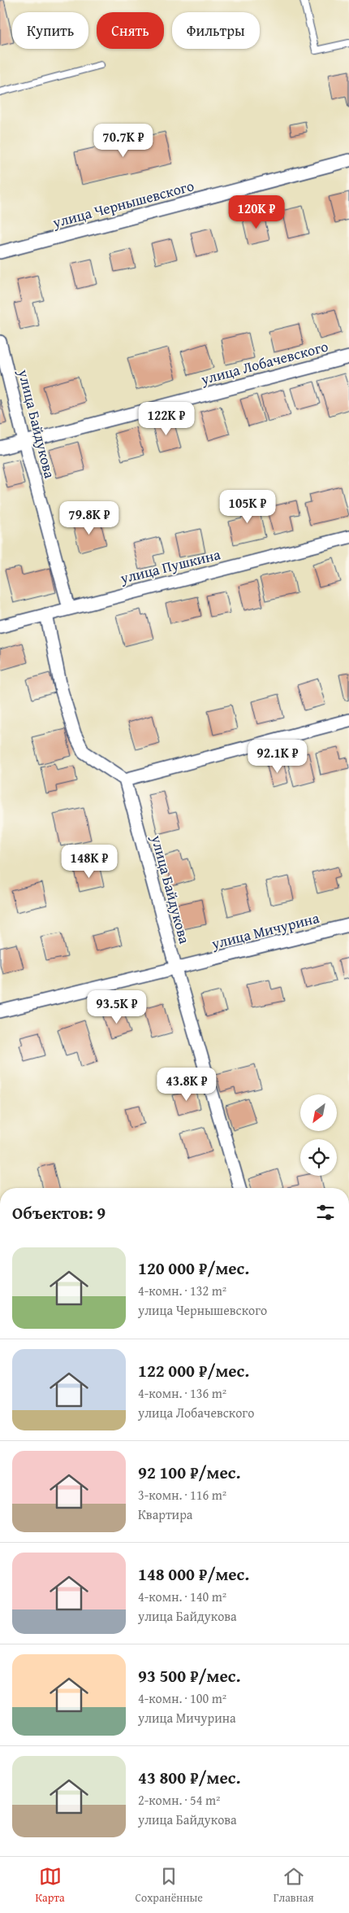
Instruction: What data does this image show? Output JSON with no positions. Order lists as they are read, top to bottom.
{
  "streets": {
    "street": [
      "улица Чернышевского",
      "улица Лобачевского",
      "улица Байдукова",
      "улица Пушкина",
      "улица Мичурина"
    ]
  },
  "crossings": [
    ["улица Лобачевского", "улица Байдукова"],
    ["улица Байдукова", "улица Пушкина"],
    ["улица Байдукова", "улица Мичурина"]
  ],
  "north": "bottom left",
  "page": {
    "chip": ["Купить", "Снять", "Фильтры"],
    "price": [
      "70.7K ₽",
      "120K ₽",
      "122K ₽",
      "105K ₽",
      "79.8K ₽",
      "92.1K ₽",
      "148K ₽",
      "93.5K ₽",
      "43.8K ₽"
    ],
    "heading": "Объектов: 9",
    "list": [
      {
        "name": "120 000 ₽/мес.",
        "note": "4-комн. · 132 m² · улица Чернышевского"
      },
      {
        "name": "122 000 ₽/мес.",
        "note": "4-комн. · 136 m² · улица Лобачевского"
      },
      {
        "name": "92 100 ₽/мес.",
        "note": "3-комн. · 116 m² · Квартира"
      },
      {
        "name": "148 000 ₽/мес.",
        "note": "4-комн. · 140 m² · улица Байдукова"
      },
      {
        "name": "93 500 ₽/мес.",
        "note": "4-комн. · 100 m² · улица Мичурина"
      },
      {
        "name": "43 800 ₽/мес.",
        "note": "2-комн. · 54 m² · улица Байдукова"
      }
    ],
    "tabs": ["Карта", "Сохранённые", "Главная"]
  }
}
